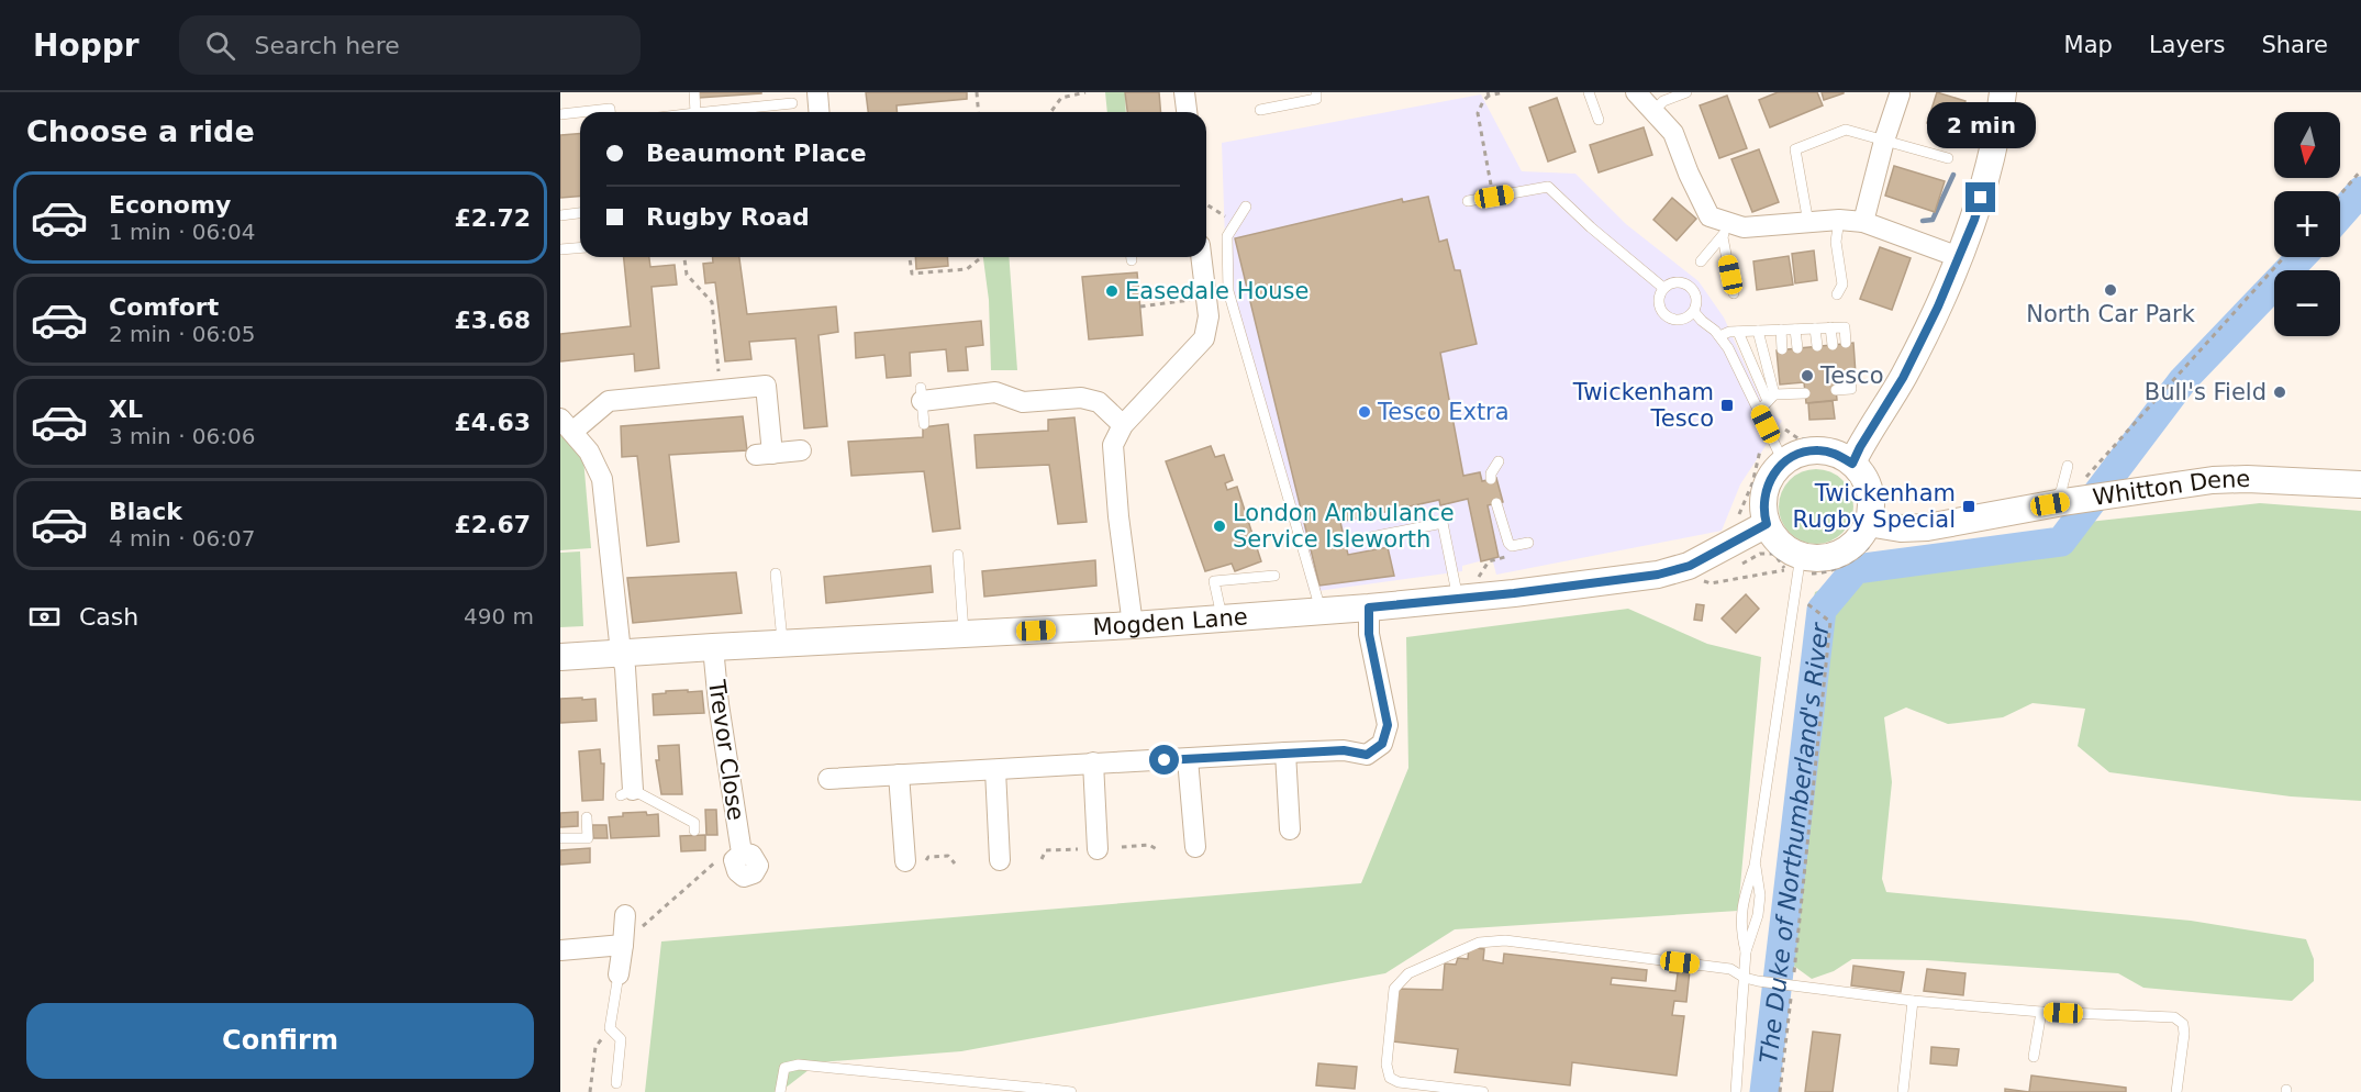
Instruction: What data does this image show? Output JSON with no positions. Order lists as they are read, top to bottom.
{
  "streets": {
    "street": ["Whitton Dene", "Mogden Lane", "Trevor Close"]
  },
  "crossings": [
    ["Whitton Dene", "Mogden Lane"],
    ["Mogden Lane", "Trevor Close"]
  ],
  "water": ["The Duke of Northumberland's River"],
  "places": {
    "other": [
      "North Car Park",
      "Easedale House",
      "Tesco",
      "Bull's Field",
      "Tesco Extra",
      "London Ambulance Service Isleworth"
    ],
    "transit": ["Twickenham Tesco", "Twickenham Rugby Special"]
  },
  "north": "bottom",
  "page": {
    "header": "Hoppr",
    "search": "Search here",
    "nav": ["Map", "Layers", "Share"],
    "heading": "Choose a ride",
    "bubble": "2 min",
    "map_buttons": ["+", "−"],
    "banner": ["Beaumont Place", "Rugby Road"],
    "list": [
      {
        "name": "Economy",
        "note": "1 min · 06:04",
        "value": "£2.72"
      },
      {
        "name": "Comfort",
        "note": "2 min · 06:05",
        "value": "£3.68"
      },
      {
        "name": "XL",
        "note": "3 min · 06:06",
        "value": "£4.63"
      },
      {
        "name": "Black",
        "note": "4 min · 06:07",
        "value": "£2.67"
      }
    ],
    "pay": ["Cash", "490 m"],
    "buttons": "Confirm"
  }
}
